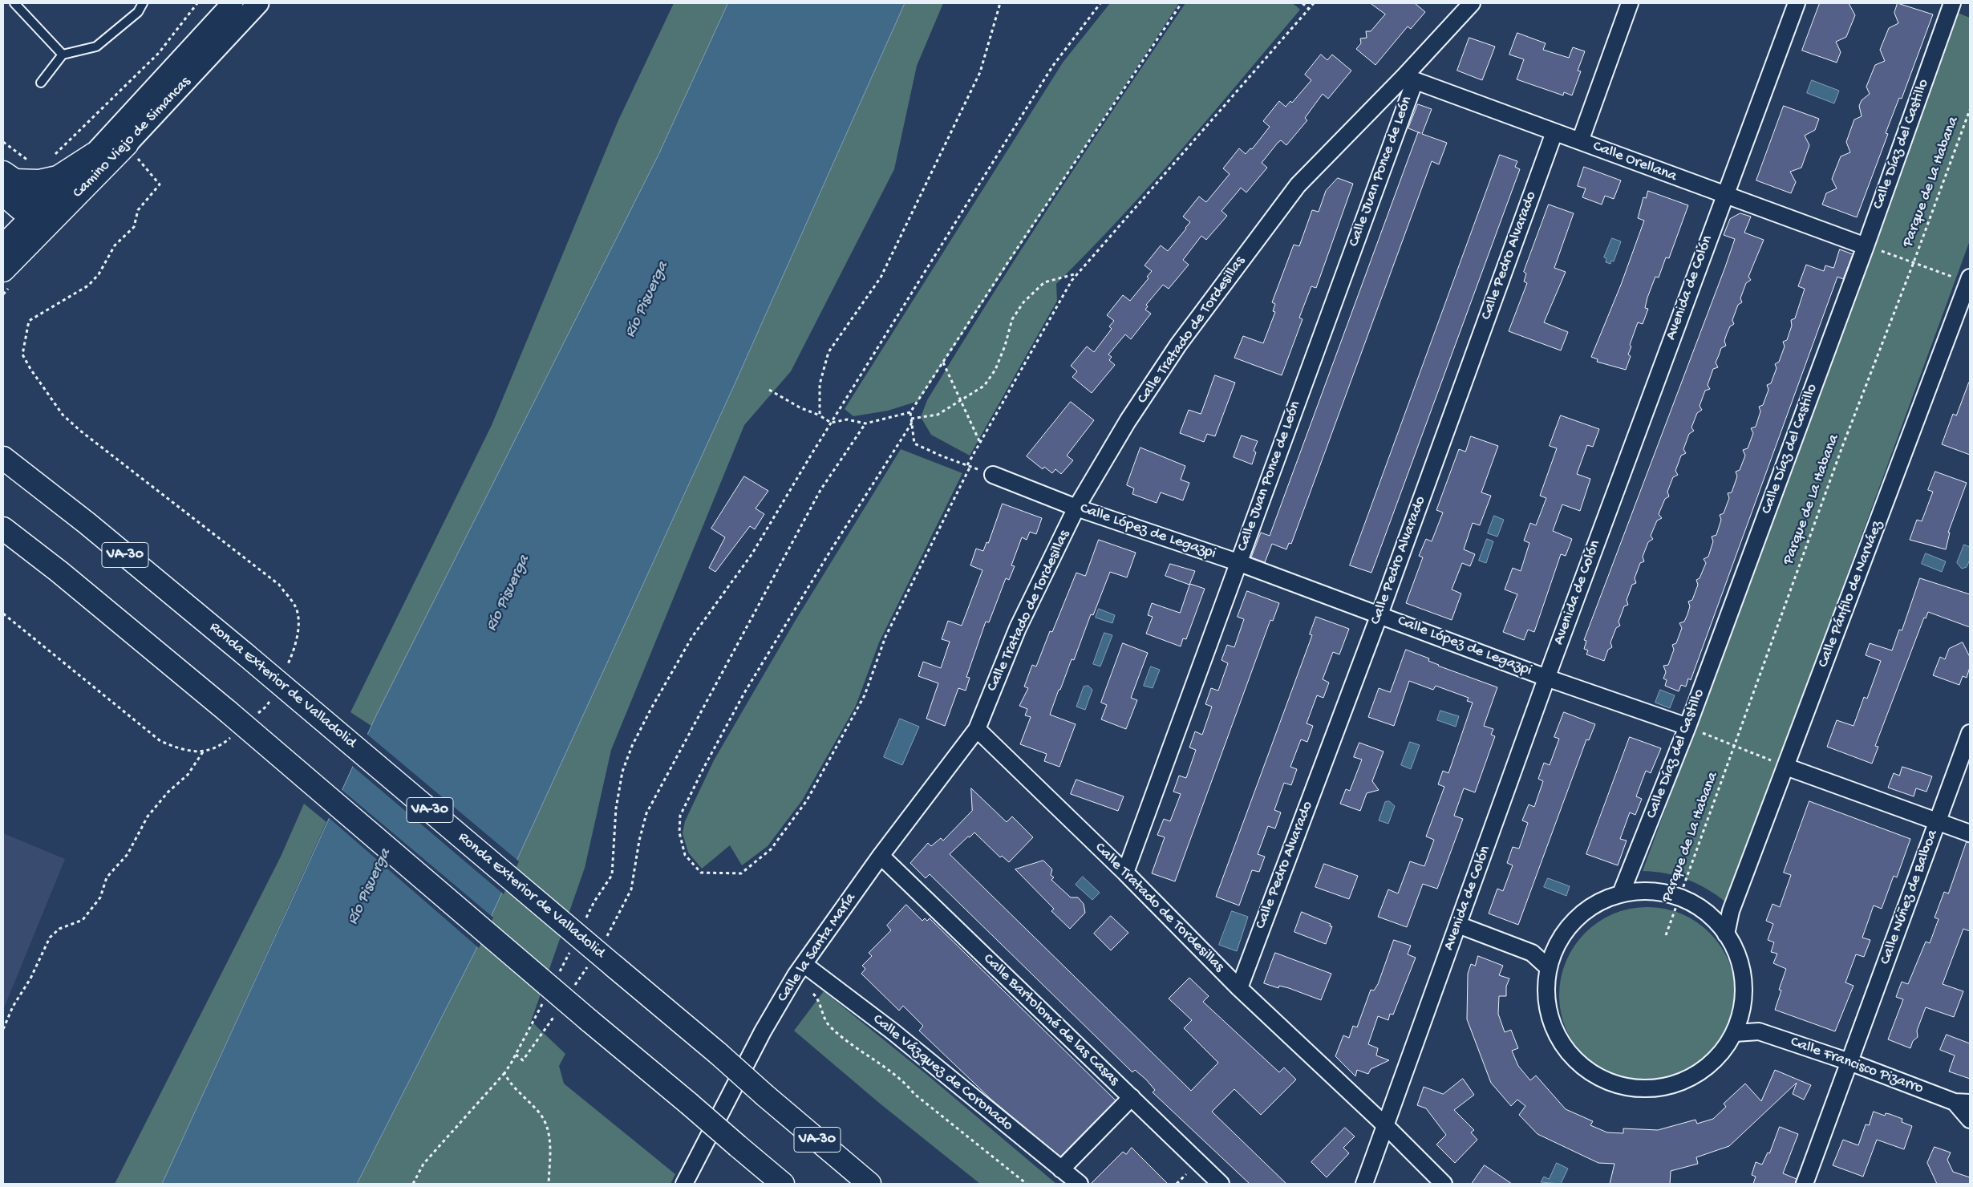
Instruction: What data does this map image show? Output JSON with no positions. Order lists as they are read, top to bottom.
{
  "streets": {
    "main road": ["Camino Viejo de Simancas", "VA-30", "Ronda Exterior de Valladolid"],
    "street": [
      "Calle Díaz del Castillo",
      "Calle Orellana",
      "Calle Juan Ponce de León",
      "Calle Pedro Alvarado",
      "Avenida de Colón",
      "Calle Tratado de Tordesillas",
      "Calle López de Legazpi",
      "Calle Pánfilo de Narváez",
      "Calle Núñez de Balboa",
      "Calle la Santa María",
      "Calle Bartolomé de las Casas",
      "Calle Francisco Pizarro",
      "Calle Vázquez de Coronado"
    ],
    "path": ["Parque de La Habana"]
  },
  "crossings": [
    ["Calle Díaz del Castillo", "Calle Orellana"],
    ["Calle Díaz del Castillo", "Parque de La Habana"],
    ["Calle Díaz del Castillo", "Calle López de Legazpi"],
    ["Calle Orellana", "Calle Juan Ponce de León"],
    ["Calle Orellana", "Parque de La Habana"],
    ["Calle Orellana", "Calle Pedro Alvarado"],
    ["Calle Orellana", "Avenida de Colón"],
    ["Calle Orellana", "Calle Tratado de Tordesillas"],
    ["Calle Juan Ponce de León", "Calle Tratado de Tordesillas"],
    ["Calle Juan Ponce de León", "Calle López de Legazpi"],
    ["Parque de La Habana", "Calle Pánfilo de Narváez"],
    ["Calle Pedro Alvarado", "Calle Tratado de Tordesillas"],
    ["Calle Pedro Alvarado", "Calle López de Legazpi"],
    ["Avenida de Colón", "Calle Tratado de Tordesillas"],
    ["Avenida de Colón", "Calle López de Legazpi"],
    ["Calle Tratado de Tordesillas", "Calle López de Legazpi"],
    ["Calle Tratado de Tordesillas", "Calle la Santa María"],
    ["Calle Núñez de Balboa", "Calle Francisco Pizarro"],
    ["Calle la Santa María", "Calle Bartolomé de las Casas"],
    ["Calle la Santa María", "Calle Vázquez de Coronado"]
  ],
  "water": ["Río Pisuerga"]
}
